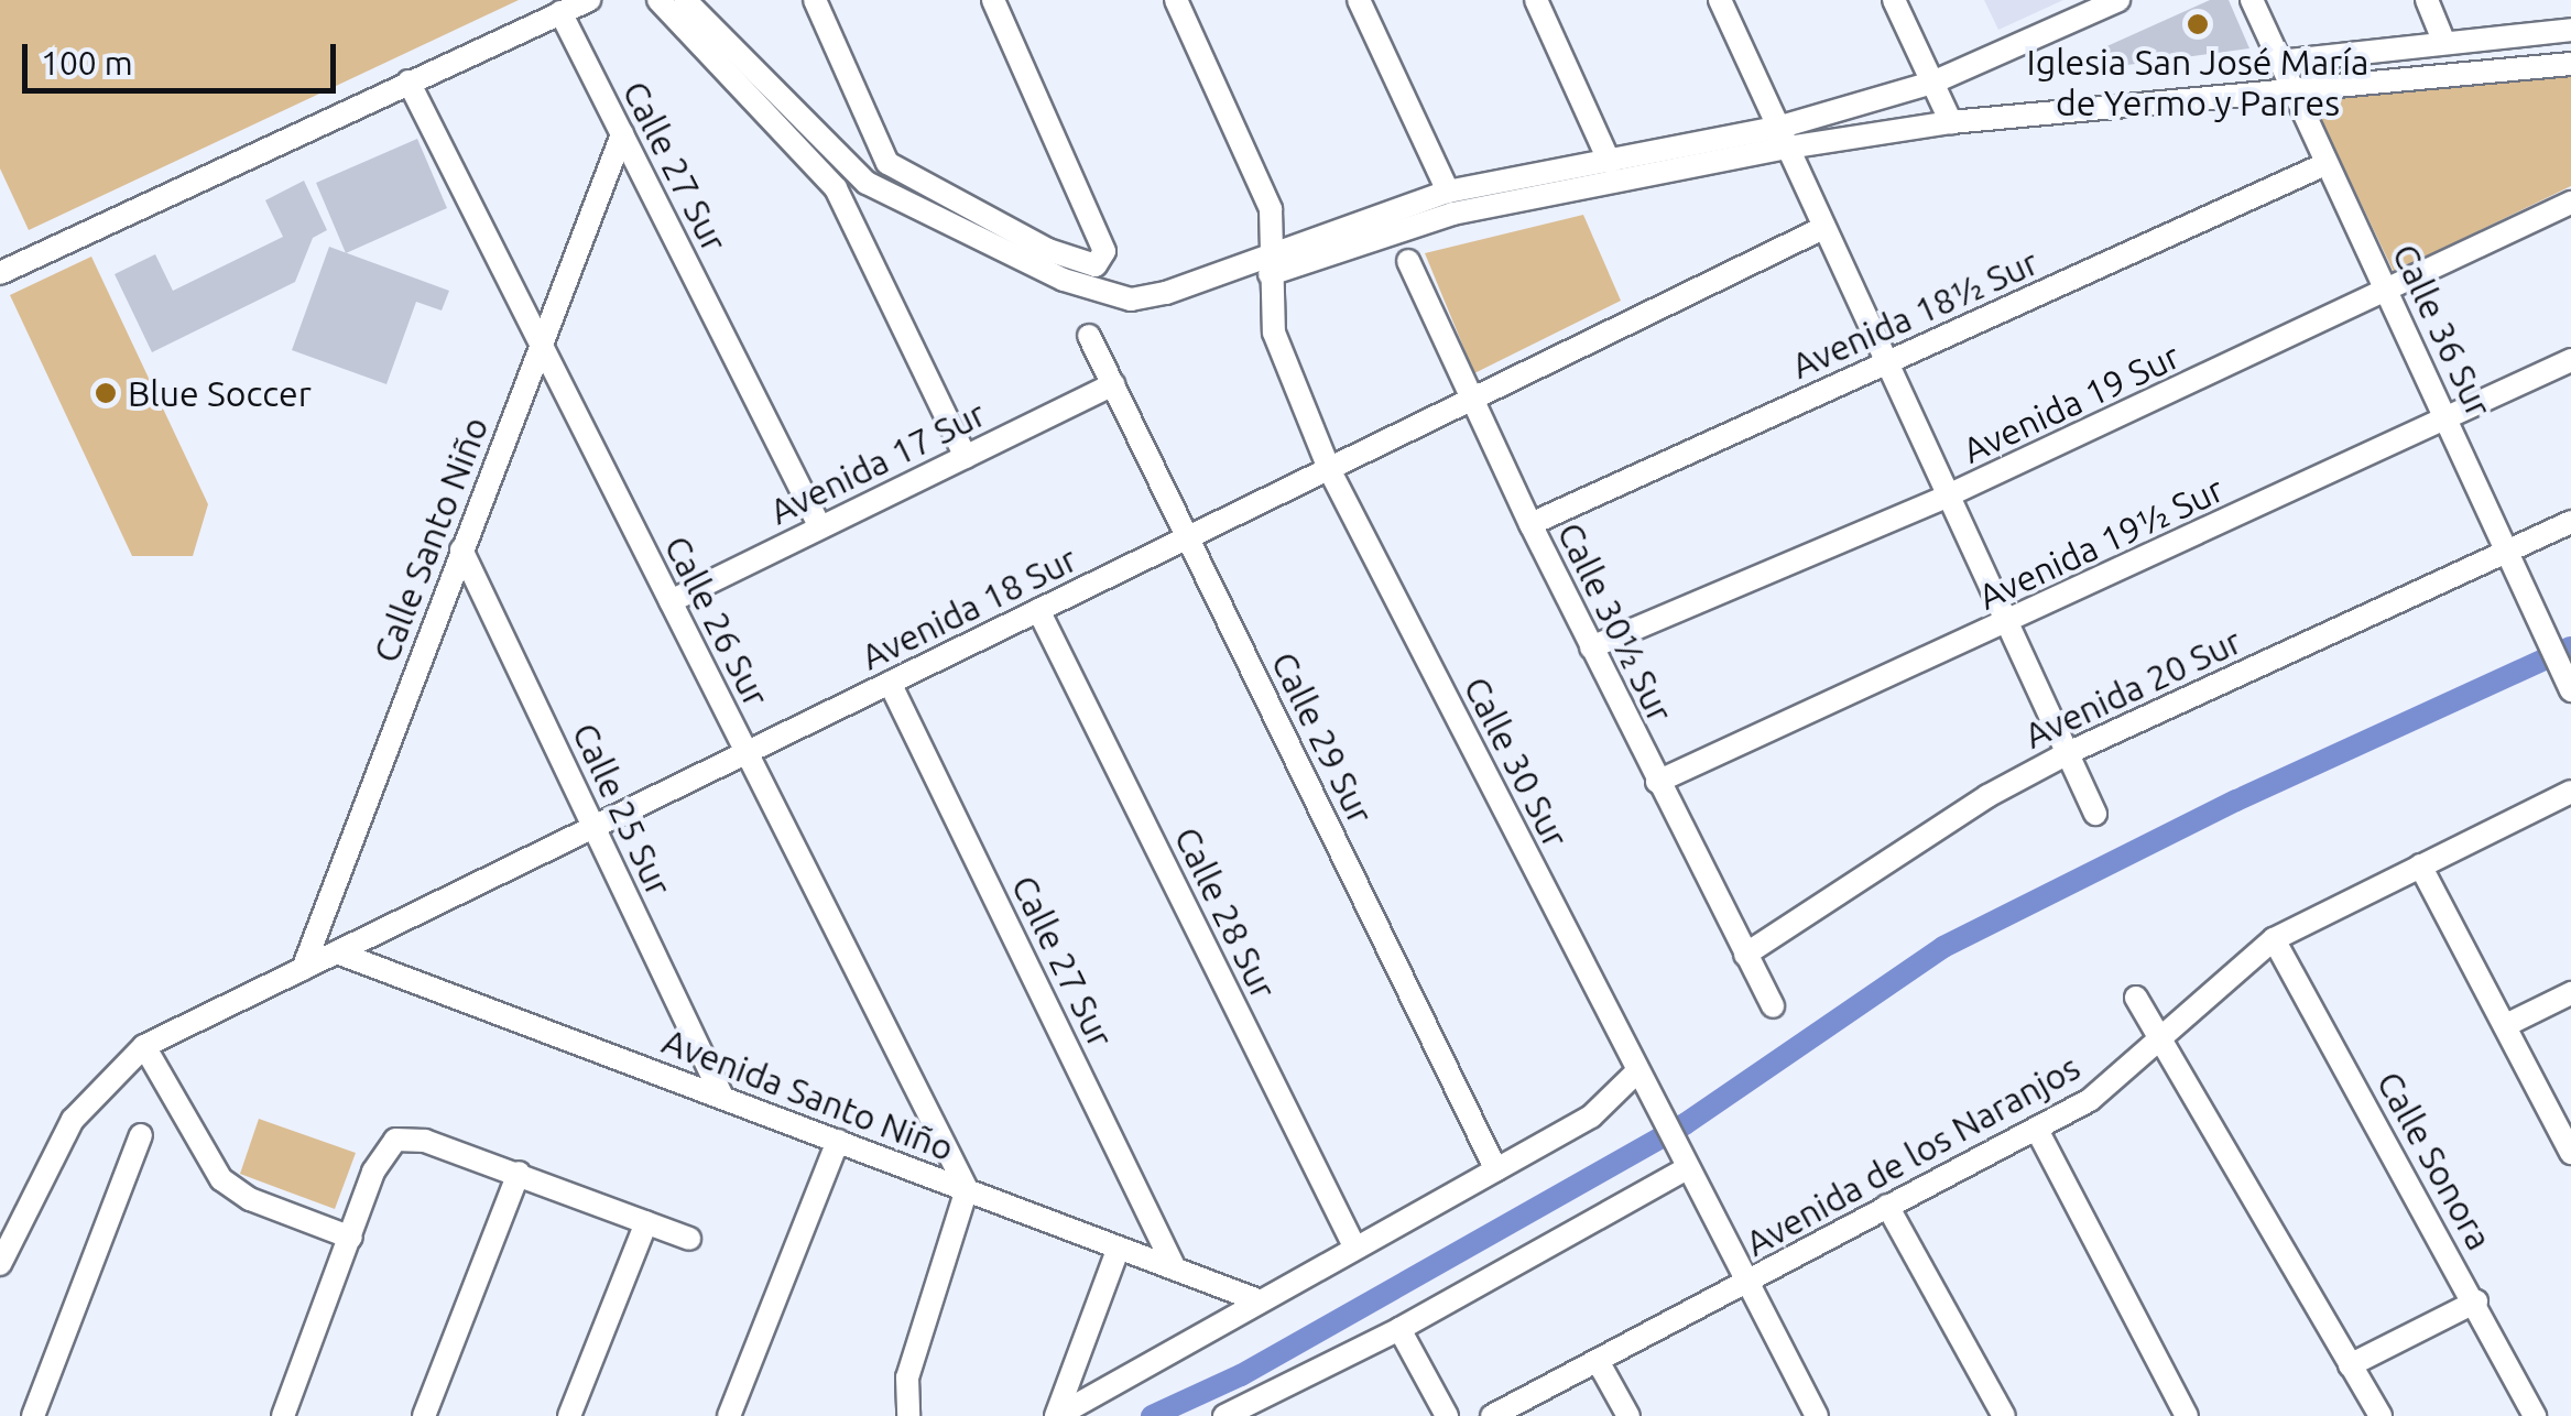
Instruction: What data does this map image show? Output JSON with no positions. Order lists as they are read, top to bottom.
{
  "streets": {
    "street": [
      "Calle 27 Sur",
      "Avenida 18½ Sur",
      "Calle 36 Sur",
      "Avenida 19 Sur",
      "Avenida 17 Sur",
      "Calle Santo Niño",
      "Avenida 19½ Sur",
      "Avenida 18 Sur",
      "Calle 26 Sur",
      "Calle 30½ Sur",
      "Avenida 20 Sur",
      "Calle 29 Sur",
      "Calle 30 Sur",
      "Calle 25 Sur",
      "Calle 28 Sur",
      "Avenida Santo Niño",
      "Avenida de los Naranjos",
      "Calle Sonora"
    ]
  },
  "crossings": [
    ["Calle 27 Sur", "Avenida 17 Sur"],
    ["Calle 27 Sur", "Calle Santo Niño"],
    ["Calle 27 Sur", "Avenida 18 Sur"],
    ["Calle 27 Sur", "Avenida Santo Niño"],
    ["Avenida 18½ Sur", "Calle 36 Sur"],
    ["Avenida 18½ Sur", "Calle 30½ Sur"],
    ["Calle 36 Sur", "Avenida 19 Sur"],
    ["Calle 36 Sur", "Avenida 19½ Sur"],
    ["Calle 36 Sur", "Avenida 20 Sur"],
    ["Avenida 19 Sur", "Calle 30½ Sur"],
    ["Avenida 17 Sur", "Calle 26 Sur"],
    ["Avenida 17 Sur", "Calle 29 Sur"],
    ["Calle Santo Niño", "Avenida 18 Sur"],
    ["Calle Santo Niño", "Calle 26 Sur"],
    ["Calle Santo Niño", "Calle 25 Sur"],
    ["Avenida 19½ Sur", "Calle 30½ Sur"],
    ["Avenida 18 Sur", "Calle 26 Sur"],
    ["Avenida 18 Sur", "Calle 30½ Sur"],
    ["Avenida 18 Sur", "Calle 29 Sur"],
    ["Avenida 18 Sur", "Calle 30 Sur"],
    ["Avenida 18 Sur", "Calle 25 Sur"],
    ["Avenida 18 Sur", "Calle 28 Sur"],
    ["Avenida 18 Sur", "Avenida Santo Niño"],
    ["Calle 26 Sur", "Avenida Santo Niño"],
    ["Calle 30½ Sur", "Avenida 20 Sur"],
    ["Calle 30 Sur", "Avenida de los Naranjos"],
    ["Calle 25 Sur", "Avenida Santo Niño"],
    ["Avenida de los Naranjos", "Calle Sonora"]
  ],
  "places": ["Iglesia San José María de Yermo y Parres", "Blue Soccer"],
  "scale_bar": "100 m"
}
